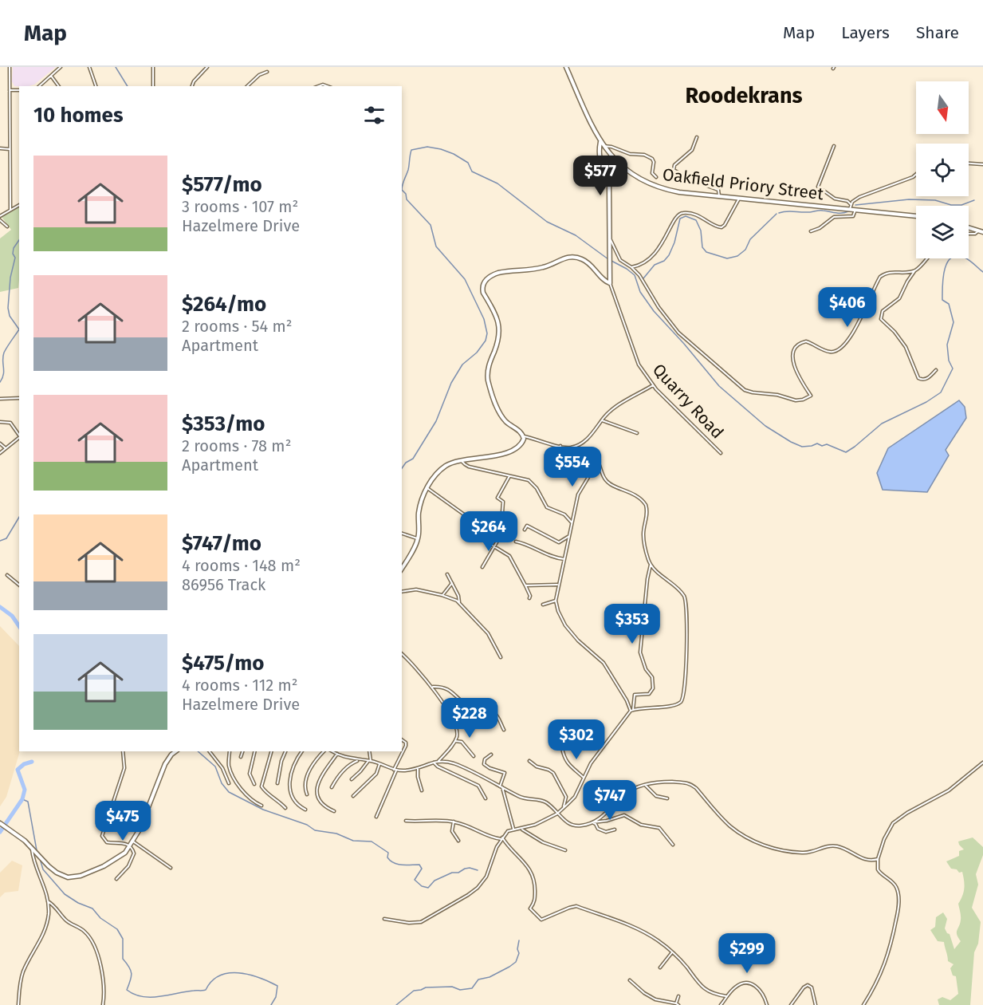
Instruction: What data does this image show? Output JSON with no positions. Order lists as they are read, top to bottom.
{
  "streets": {
    "street": ["Oakfield Priory Street", "Quarry Road"]
  },
  "districts": ["Roodekrans"],
  "north": "bottom",
  "page": {
    "header": "Map",
    "nav": ["Map", "Layers", "Share"],
    "heading": "10 homes",
    "list": [
      {
        "name": "$577/mo",
        "note": "3 rooms · 107 m² · Hazelmere Drive"
      },
      {
        "name": "$264/mo",
        "note": "2 rooms · 54 m² · Apartment"
      },
      {
        "name": "$353/mo",
        "note": "2 rooms · 78 m² · Apartment"
      },
      {
        "name": "$747/mo",
        "note": "4 rooms · 148 m² · 86956 Track"
      },
      {
        "name": "$475/mo",
        "note": "4 rooms · 112 m² · Hazelmere Drive"
      }
    ],
    "price": [
      "$577",
      "$406",
      "$554",
      "$264",
      "$353",
      "$228",
      "$302",
      "$747",
      "$475",
      "$299"
    ]
  }
}
